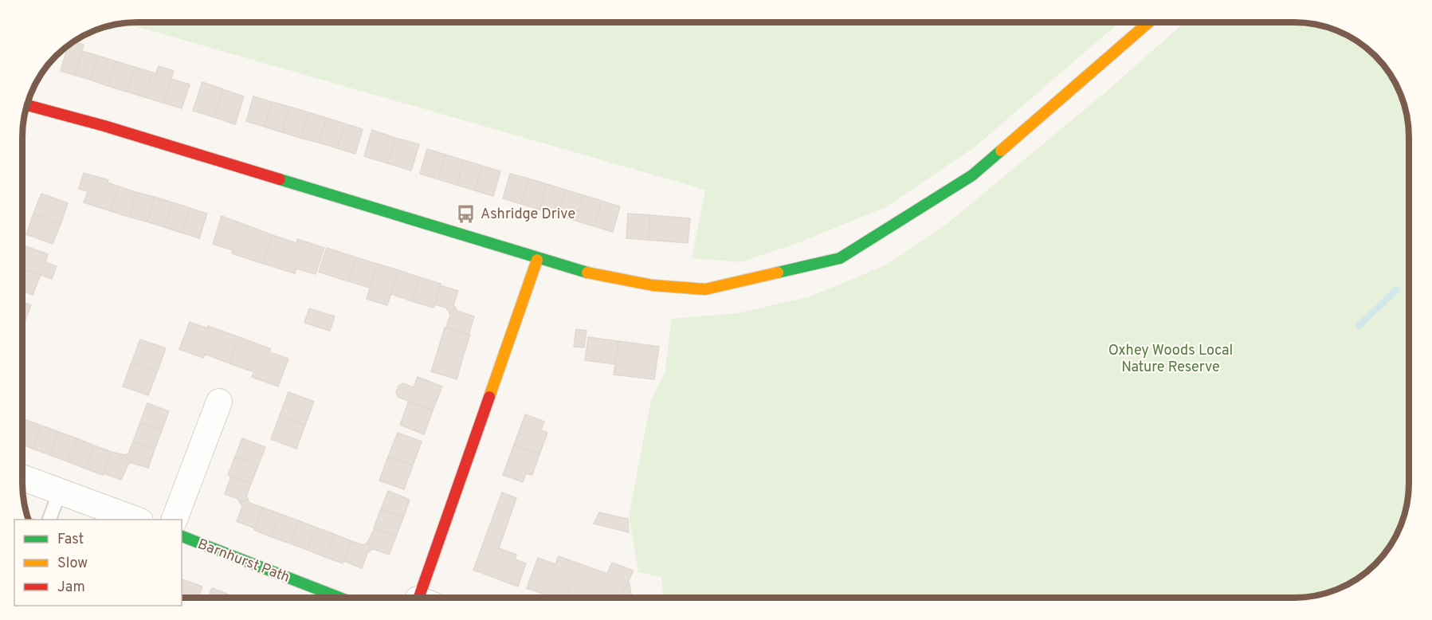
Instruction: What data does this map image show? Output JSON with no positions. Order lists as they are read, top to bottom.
{
  "streets": {
    "main road": ["Barnhurst Path"]
  },
  "parks": ["Oxhey Woods Local Nature Reserve"],
  "places": {
    "bus stop": ["Ashridge Drive"]
  },
  "legend": ["Fast", "Slow", "Jam"]
}
